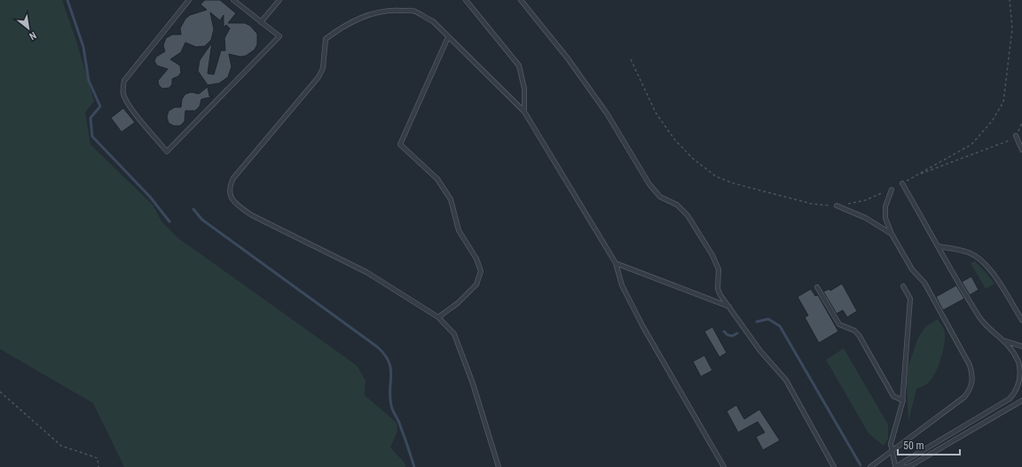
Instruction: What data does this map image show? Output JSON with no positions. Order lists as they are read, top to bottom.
{
  "scale_bar": "50 m",
  "north": "bottom right"
}
